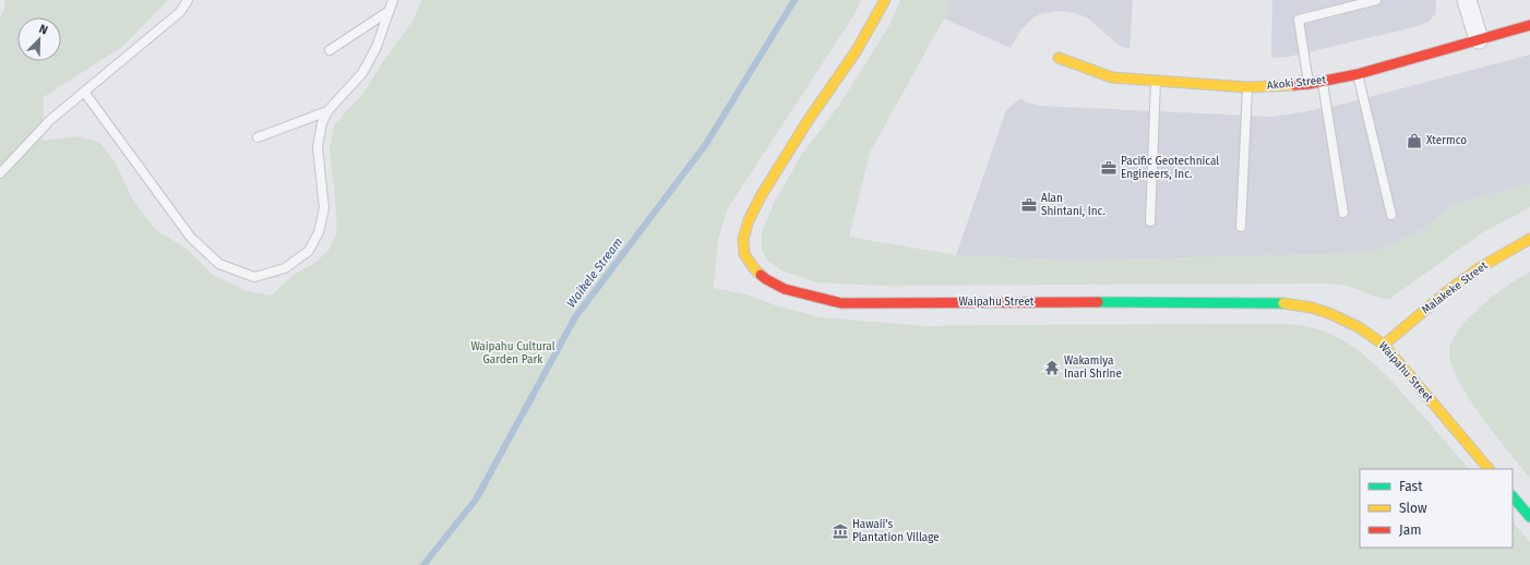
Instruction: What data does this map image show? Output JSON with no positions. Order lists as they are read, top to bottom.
{
  "streets": {
    "street": ["Akoki Street", "Malakeke Street", "Waipahu Street"]
  },
  "crossings": [
    ["Malakeke Street", "Waipahu Street"]
  ],
  "water": ["Waikele Stream"],
  "parks": ["Waipahu Cultural Garden Park"],
  "places": {
    "shop": ["Xtermco"],
    "office": ["Pacific Geotechnical Engineers, Inc.", "Alan Shintani, Inc."],
    "temple": ["Wakamiya Inari Shrine"],
    "museum": ["Hawaii's Plantation Village"]
  },
  "legend": ["Fast", "Slow", "Jam"],
  "north": "top right"
}
